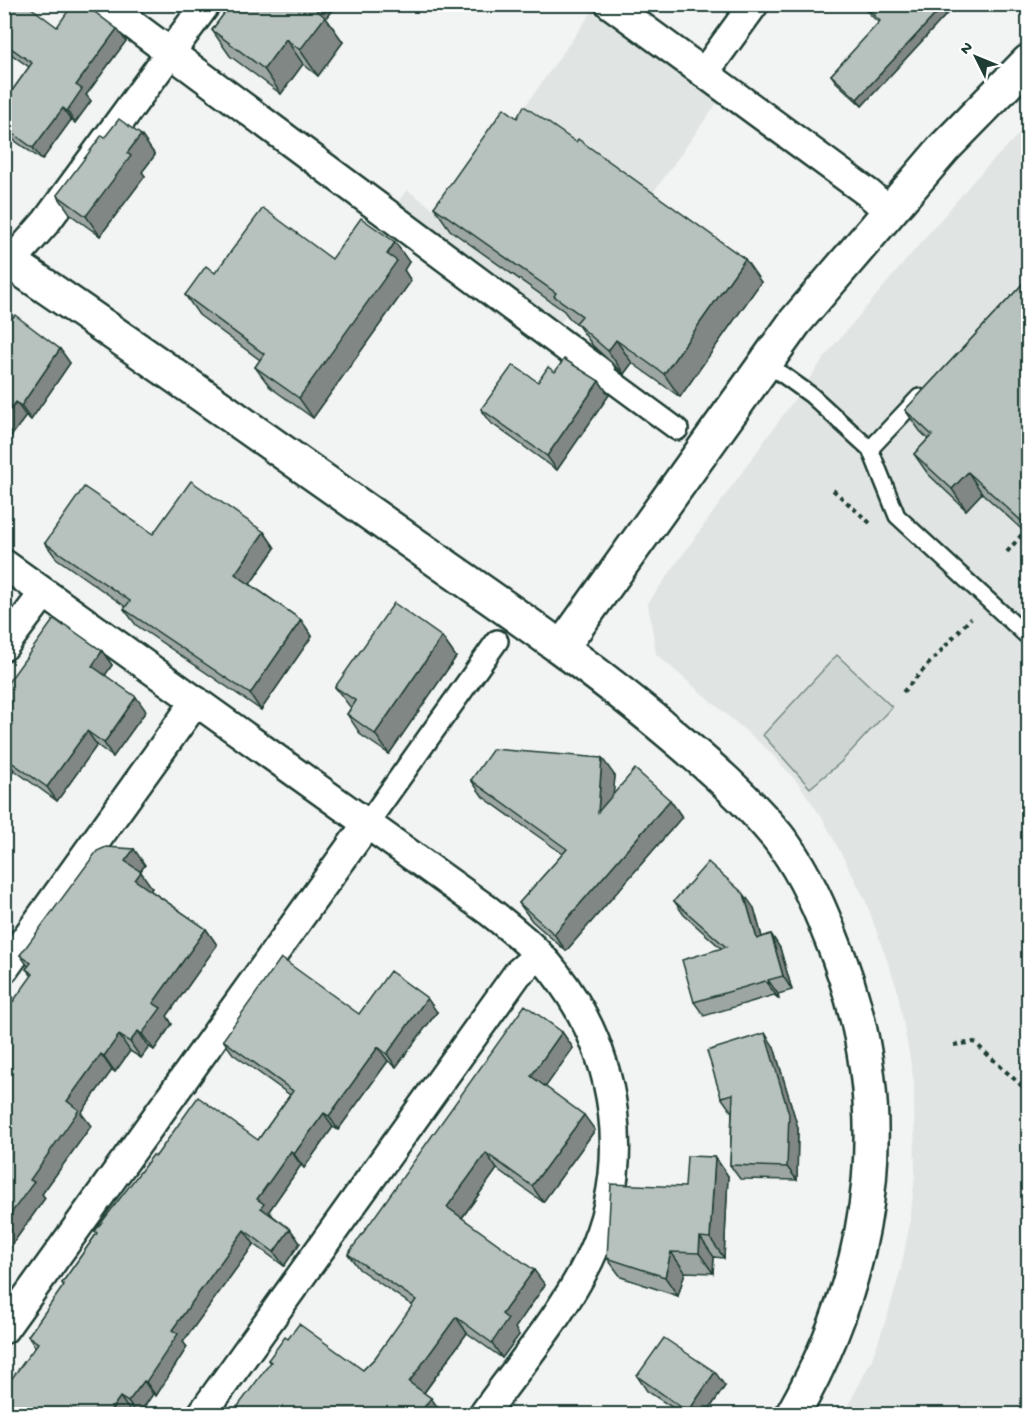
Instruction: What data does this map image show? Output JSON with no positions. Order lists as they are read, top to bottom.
{
  "north": "top left"
}
